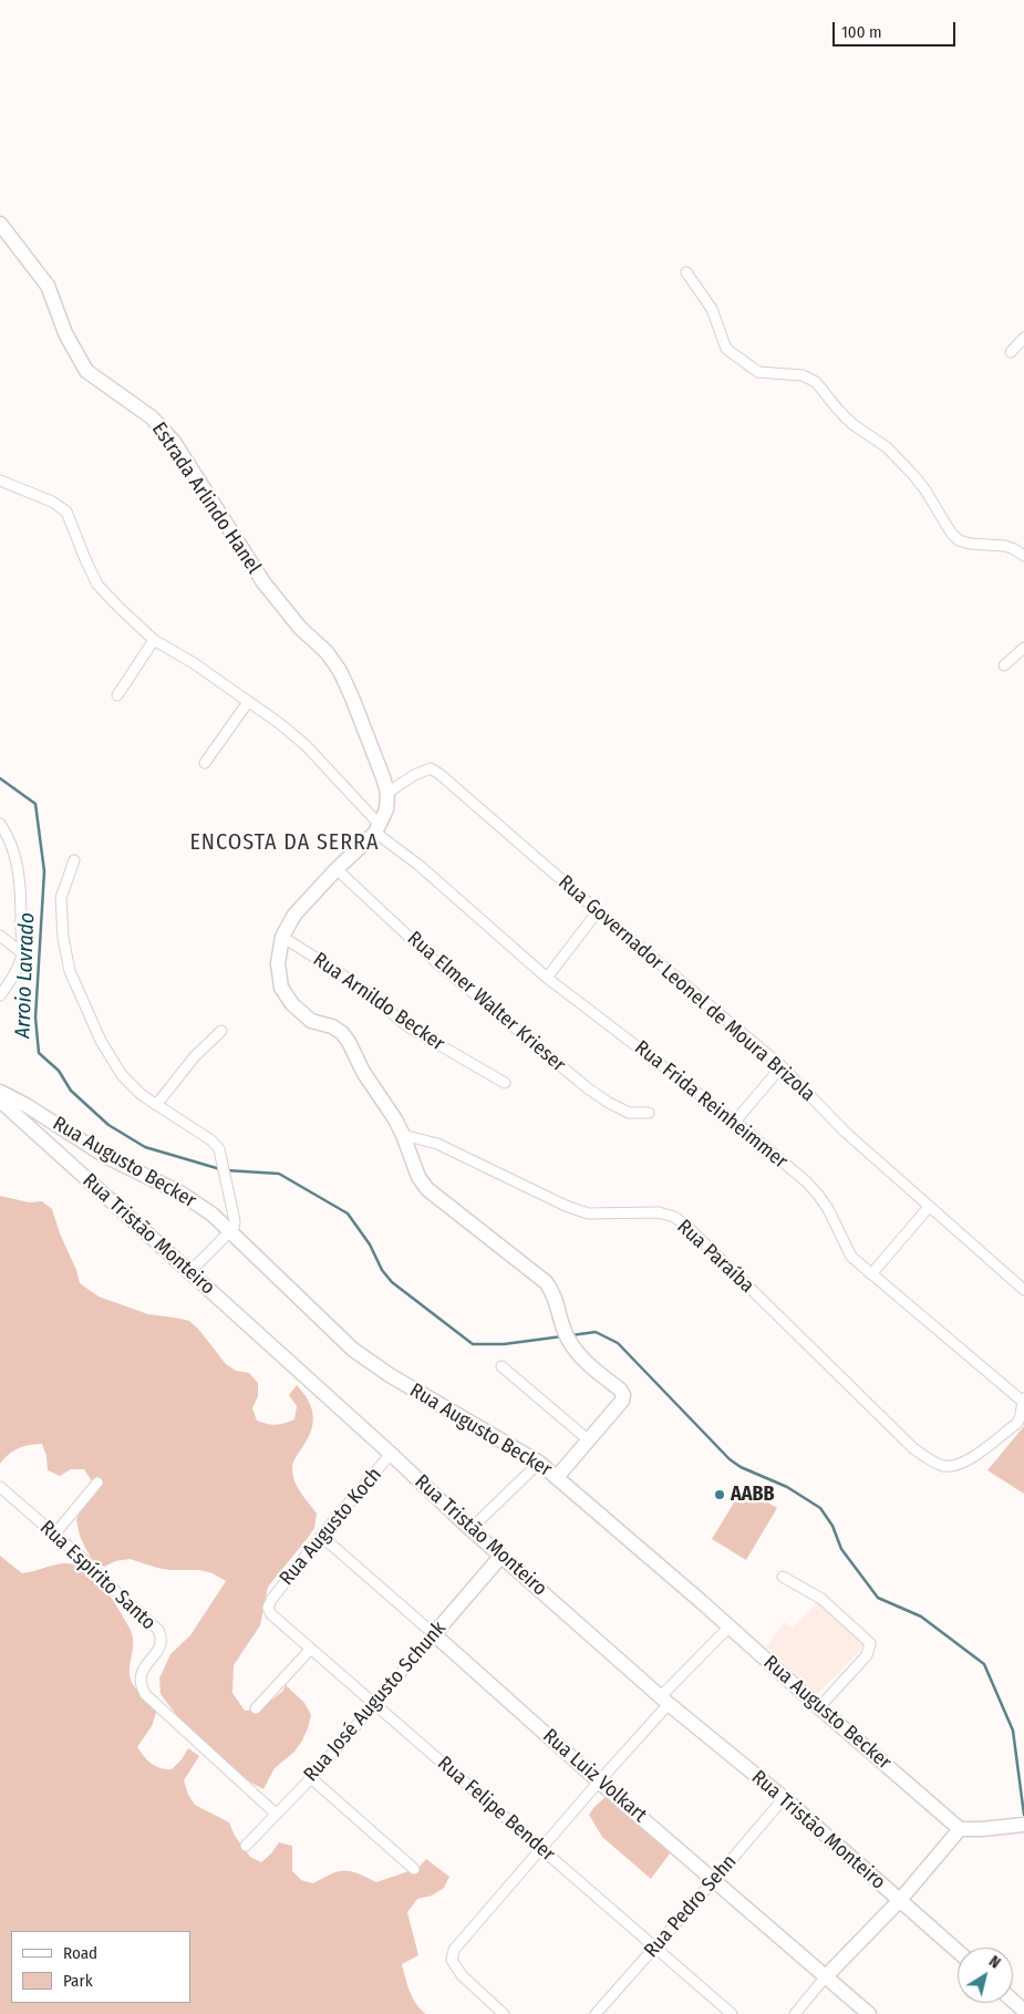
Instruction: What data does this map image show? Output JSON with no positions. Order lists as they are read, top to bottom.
{
  "streets": {
    "street": [
      "Estrada Arlindo Hanel",
      "Rua Governador Leonel de Moura Brizola",
      "Rua Arnildo Becker",
      "Rua Elmer Walter Krieser",
      "Rua Frida Reinheimmer",
      "Rua Augusto Becker",
      "Rua Tristão Monteiro",
      "Rua Paraíba",
      "Rua Augusto Koch",
      "Rua Espírito Santo",
      "Rua José Augusto Schunk",
      "Rua Luiz Volkart",
      "Rua Felipe Bender",
      "Rua Pedro Sehn"
    ]
  },
  "crossings": [
    ["Estrada Arlindo Hanel", "Rua Governador Leonel de Moura Brizola"],
    ["Rua Frida Reinheimmer", "Rua Paraíba"],
    ["Rua Tristão Monteiro", "Rua Augusto Koch"],
    ["Rua Tristão Monteiro", "Rua José Augusto Schunk"],
    ["Rua Tristão Monteiro", "Rua Pedro Sehn"],
    ["Rua Augusto Koch", "Rua Luiz Volkart"],
    ["Rua Augusto Koch", "Rua Felipe Bender"],
    ["Rua Espírito Santo", "Rua José Augusto Schunk"],
    ["Rua José Augusto Schunk", "Rua Luiz Volkart"],
    ["Rua José Augusto Schunk", "Rua Felipe Bender"],
    ["Rua Luiz Volkart", "Rua Pedro Sehn"],
    ["Rua Felipe Bender", "Rua Pedro Sehn"]
  ],
  "districts": ["ENCOSTA DA SERRA"],
  "water": ["Arroio Lavrado"],
  "places": ["AABB"],
  "legend": ["Road", "Park"],
  "scale_bar": "100 m",
  "north": "top right"
}
